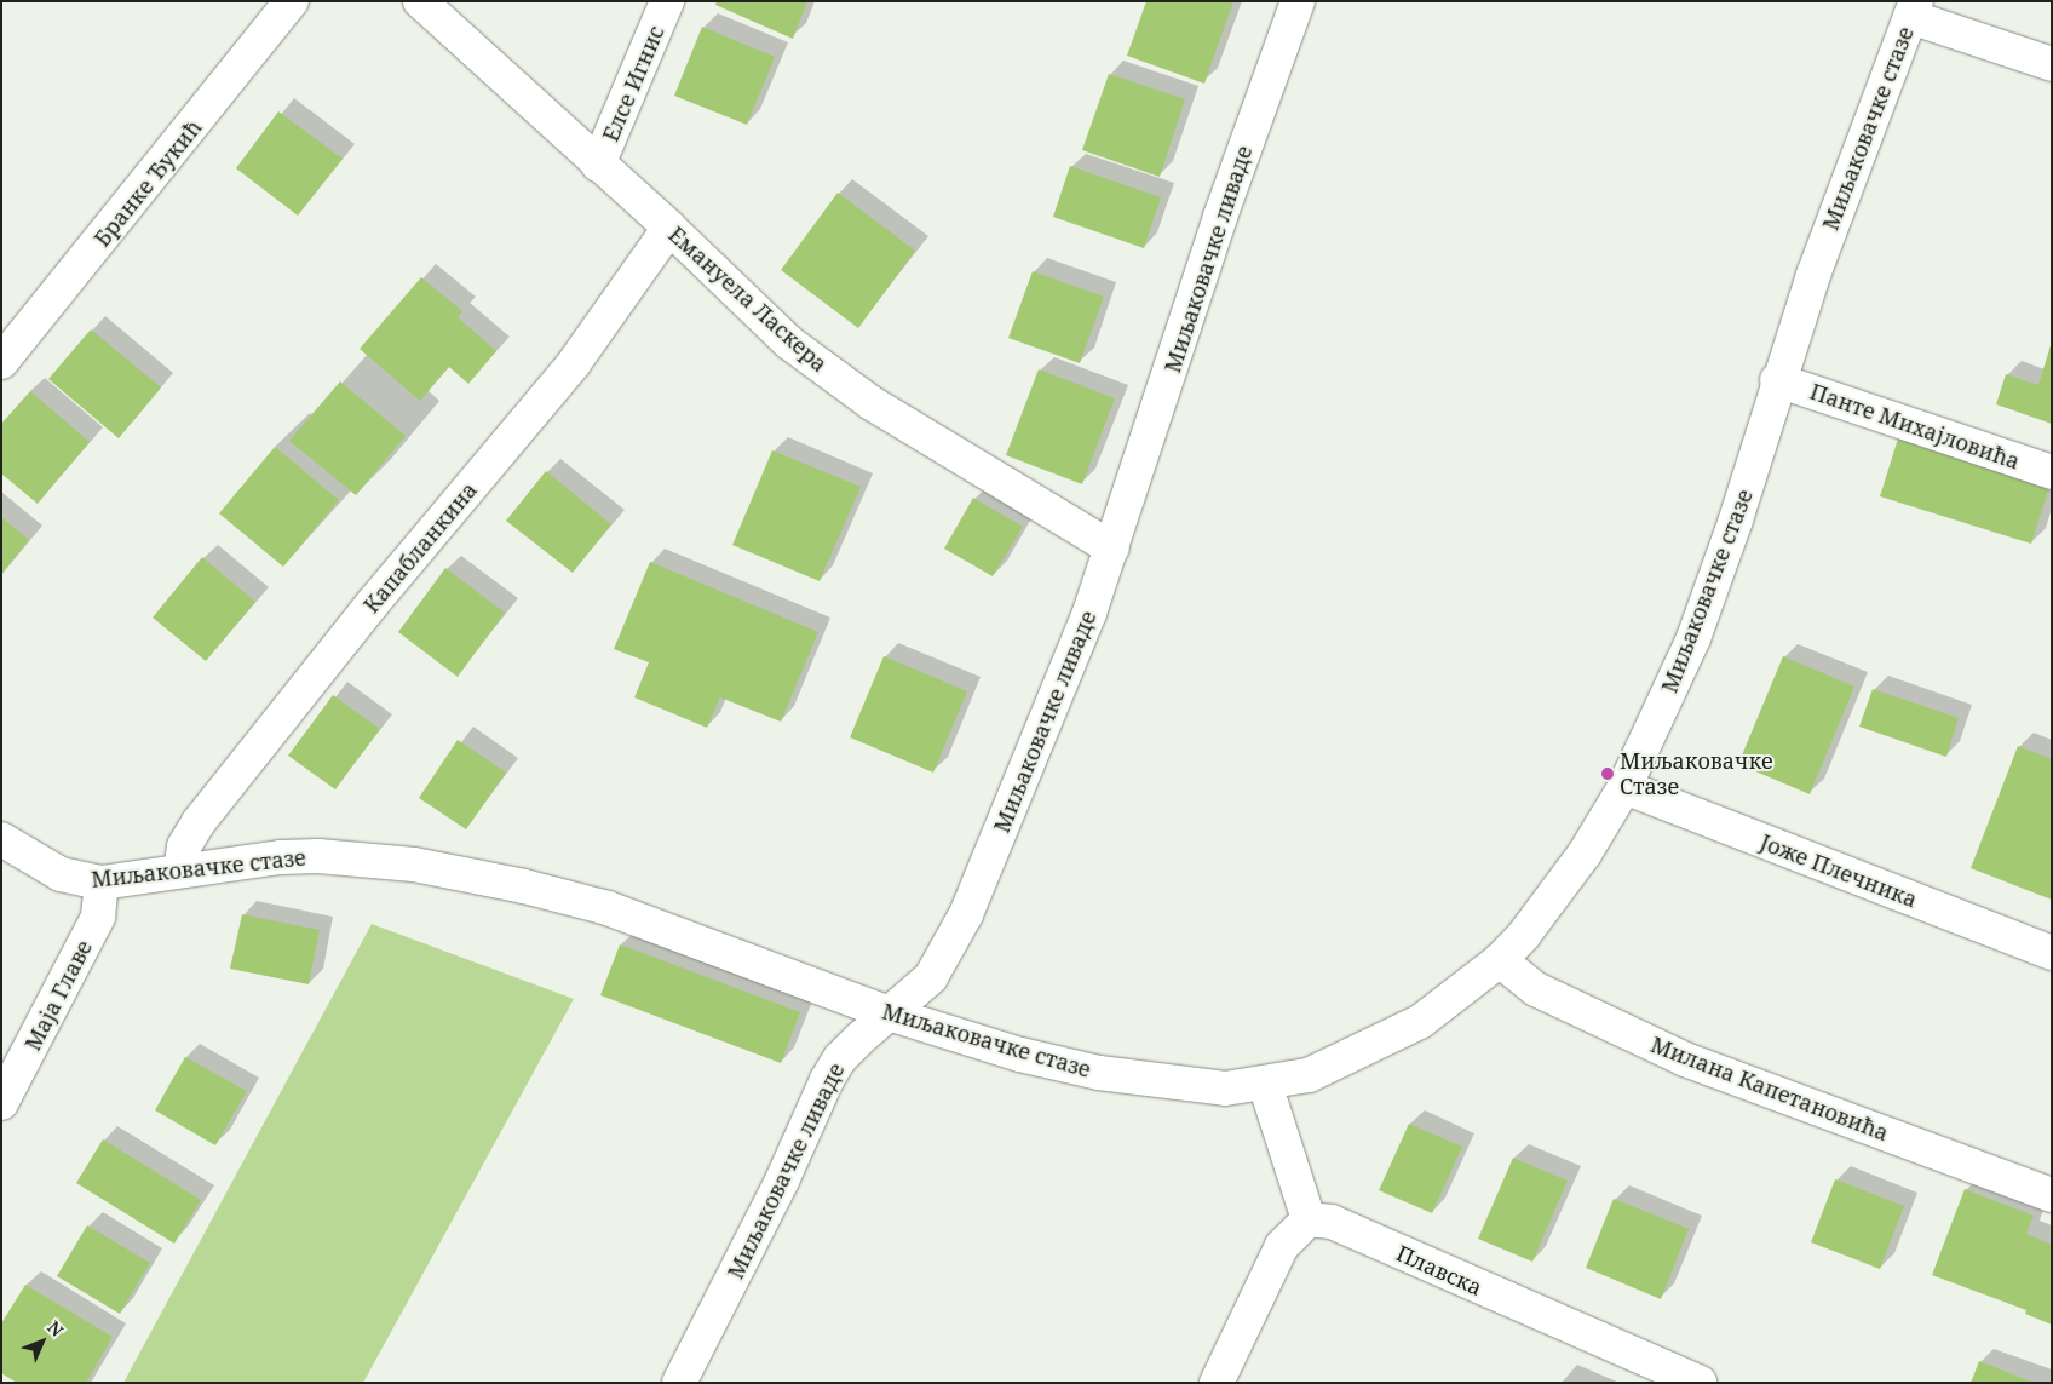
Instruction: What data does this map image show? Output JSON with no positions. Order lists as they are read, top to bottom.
{
  "streets": {
    "street": [
      "Елсе Игнис",
      "Миљаковачке стазе",
      "Бранке Ђукић",
      "Миљаковачке ливаде",
      "Емануела Ласкера",
      "Панте Михајловића",
      "Капабланкина",
      "Јоже Плечника",
      "Маја Главе",
      "Милана Капетановића",
      "Плавска"
    ]
  },
  "crossings": [
    ["Елсе Игнис", "Емануела Ласкера"],
    ["Миљаковачке стазе", "Миљаковачке ливаде"],
    ["Миљаковачке стазе", "Панте Михајловића"],
    ["Миљаковачке стазе", "Капабланкина"],
    ["Миљаковачке стазе", "Јоже Плечника"],
    ["Миљаковачке стазе", "Маја Главе"],
    ["Миљаковачке стазе", "Милана Капетановића"],
    ["Миљаковачке ливаде", "Емануела Ласкера"],
    ["Емануела Ласкера", "Капабланкина"]
  ],
  "places": ["Миљаковачке Стазе"],
  "north": "top right"
}
